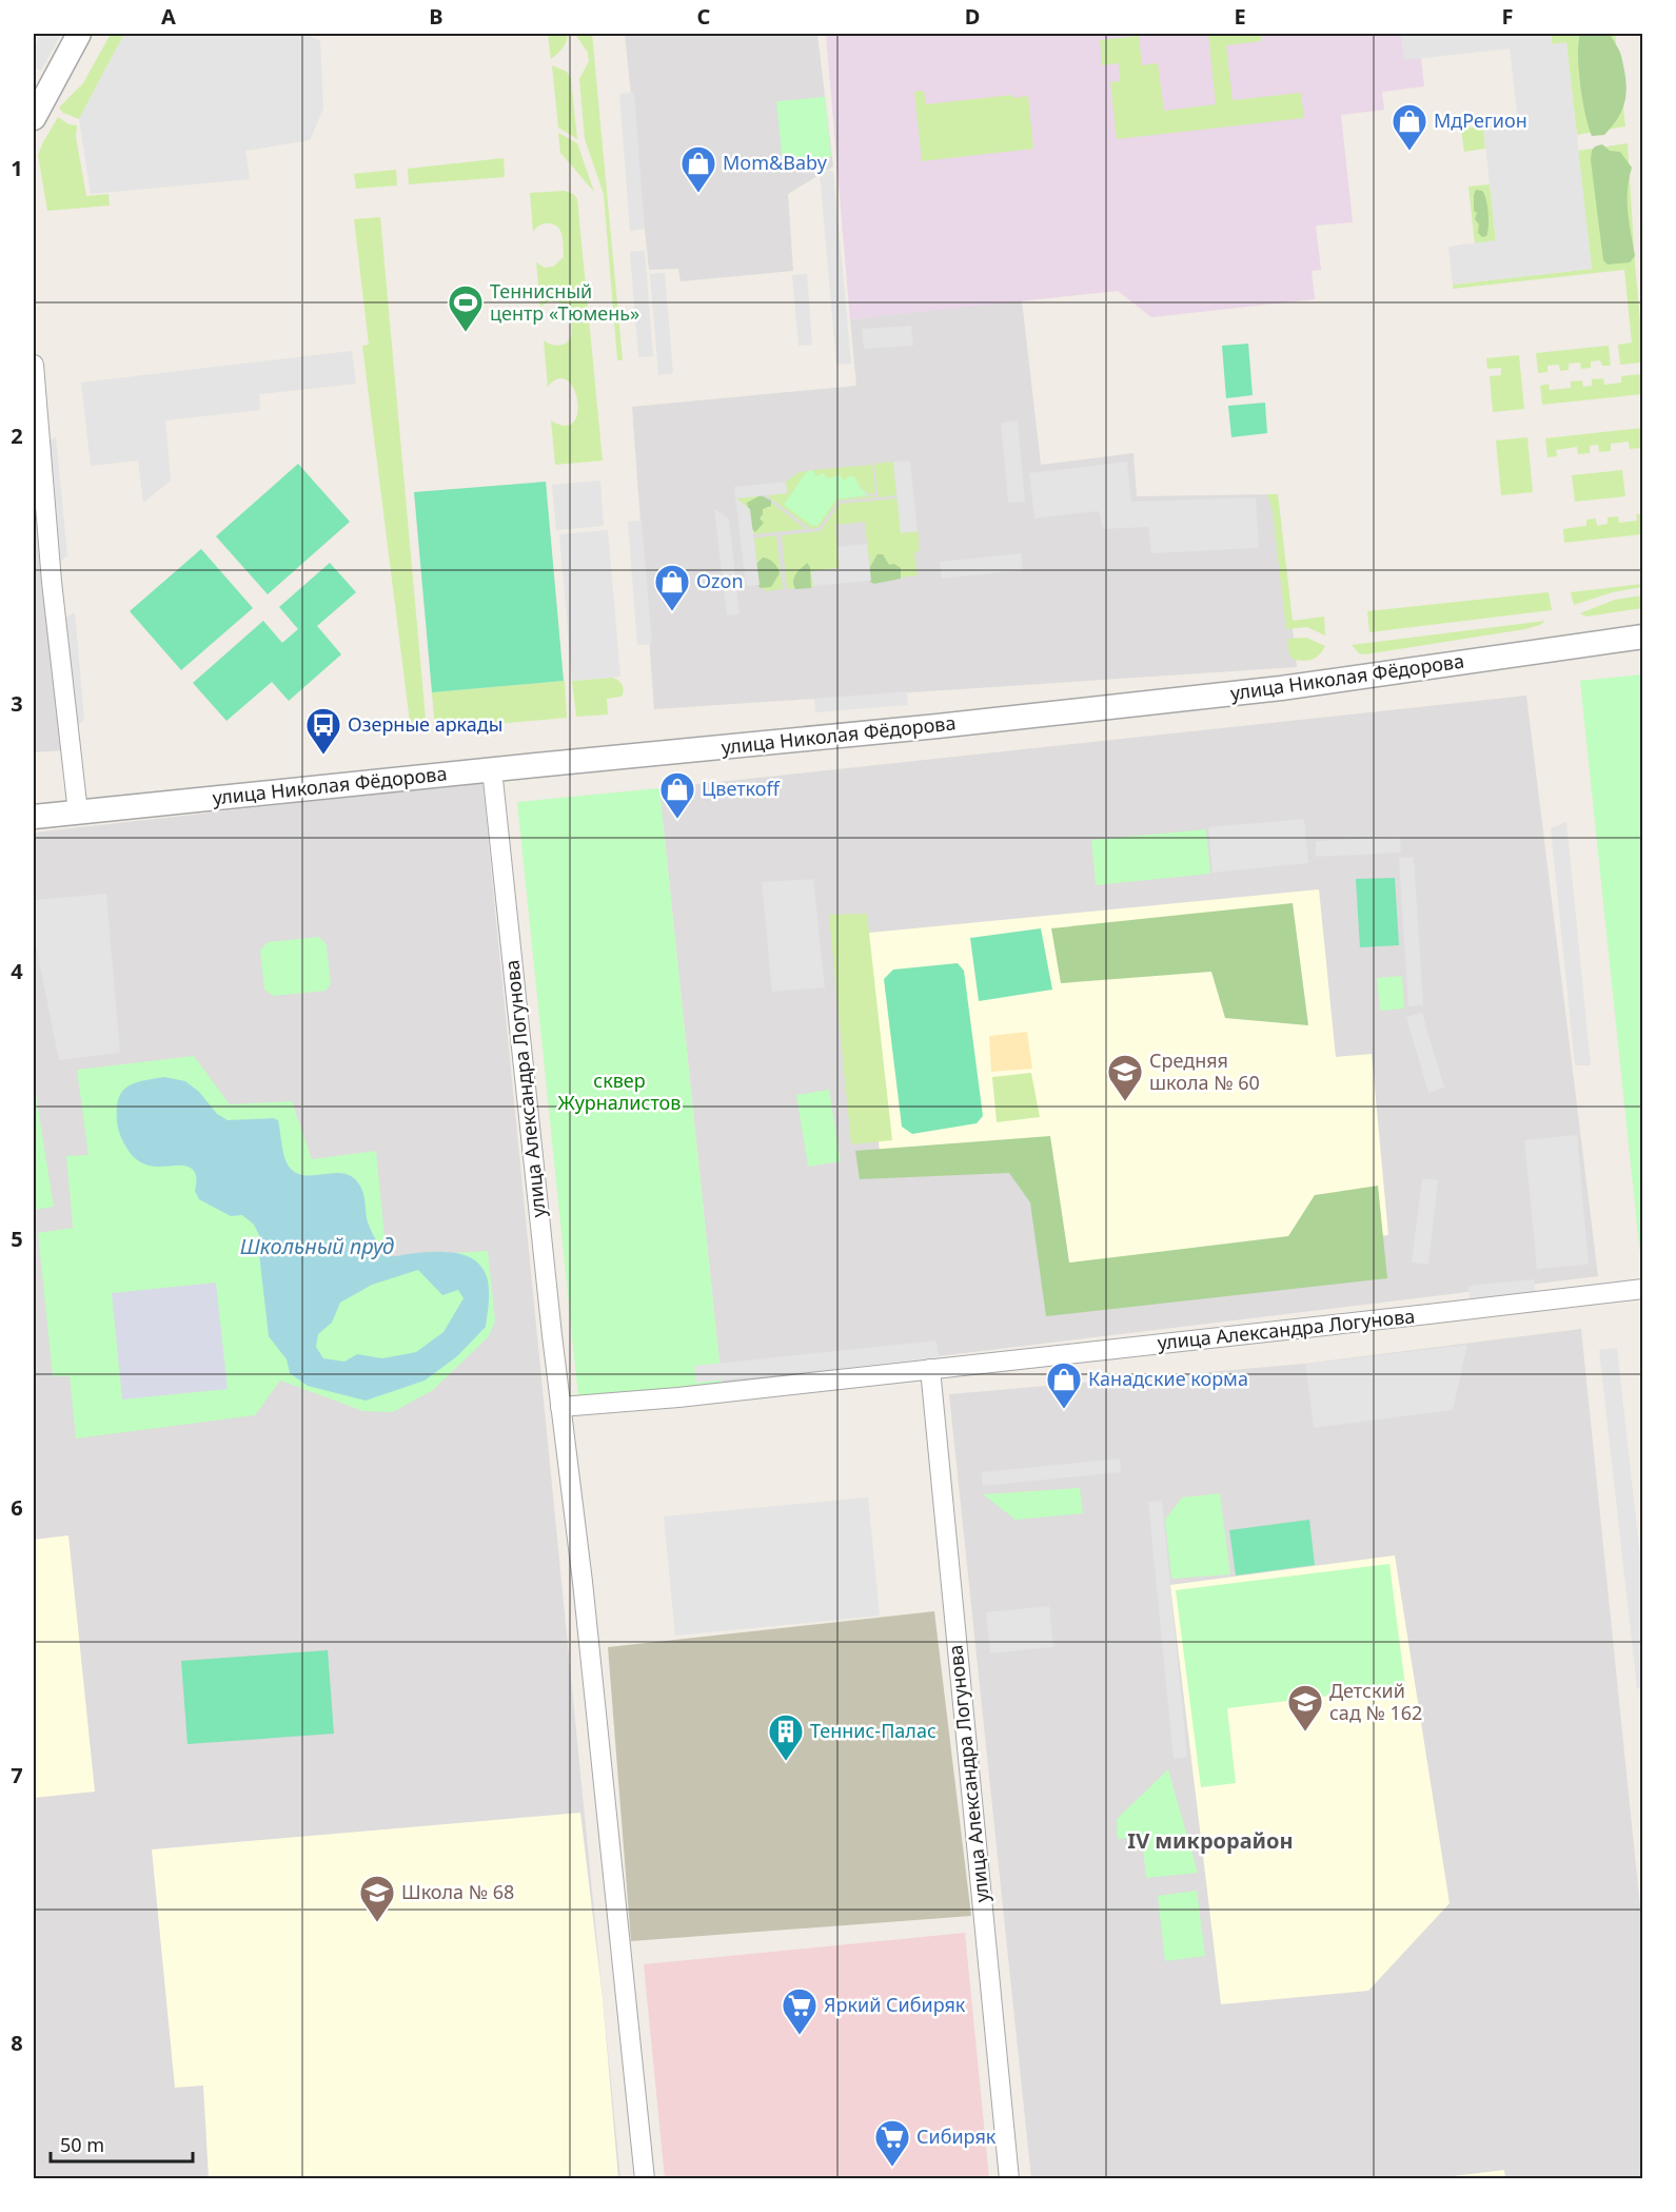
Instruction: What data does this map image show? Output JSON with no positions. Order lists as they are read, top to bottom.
{
  "streets": {
    "street": ["улица Николая Фёдорова", "улица Александра Логунова"]
  },
  "crossings": [
    ["улица Николая Фёдорова", "улица Александра Логунова"]
  ],
  "districts": ["IV микрорайон"],
  "water": ["Школьный пруд"],
  "parks": ["сквер Журналистов"],
  "places": {
    "shop": [
      "МдРегион",
      "Mom&Baby",
      "Ozon",
      "Цветкоff",
      "Канадские корма"
    ],
    "sports": ["Теннисный центр «Тюмень»"],
    "bus stop": ["Озерные аркады"],
    "school or university": ["Средняя школа № 60", "Детский сад № 162", "Школа № 68"],
    "building": ["Теннис-Палас"],
    "supermarket": ["Яркий Сибиряк", "Сибиряк"]
  },
  "scale_bar": "50 m",
  "grid": {
    "columns": [
      "A",
      "B",
      "C",
      "D",
      "E",
      "F"
    ],
    "rows": [
      "1",
      "2",
      "3",
      "4",
      "5",
      "6",
      "7",
      "8"
    ]
  }
}
